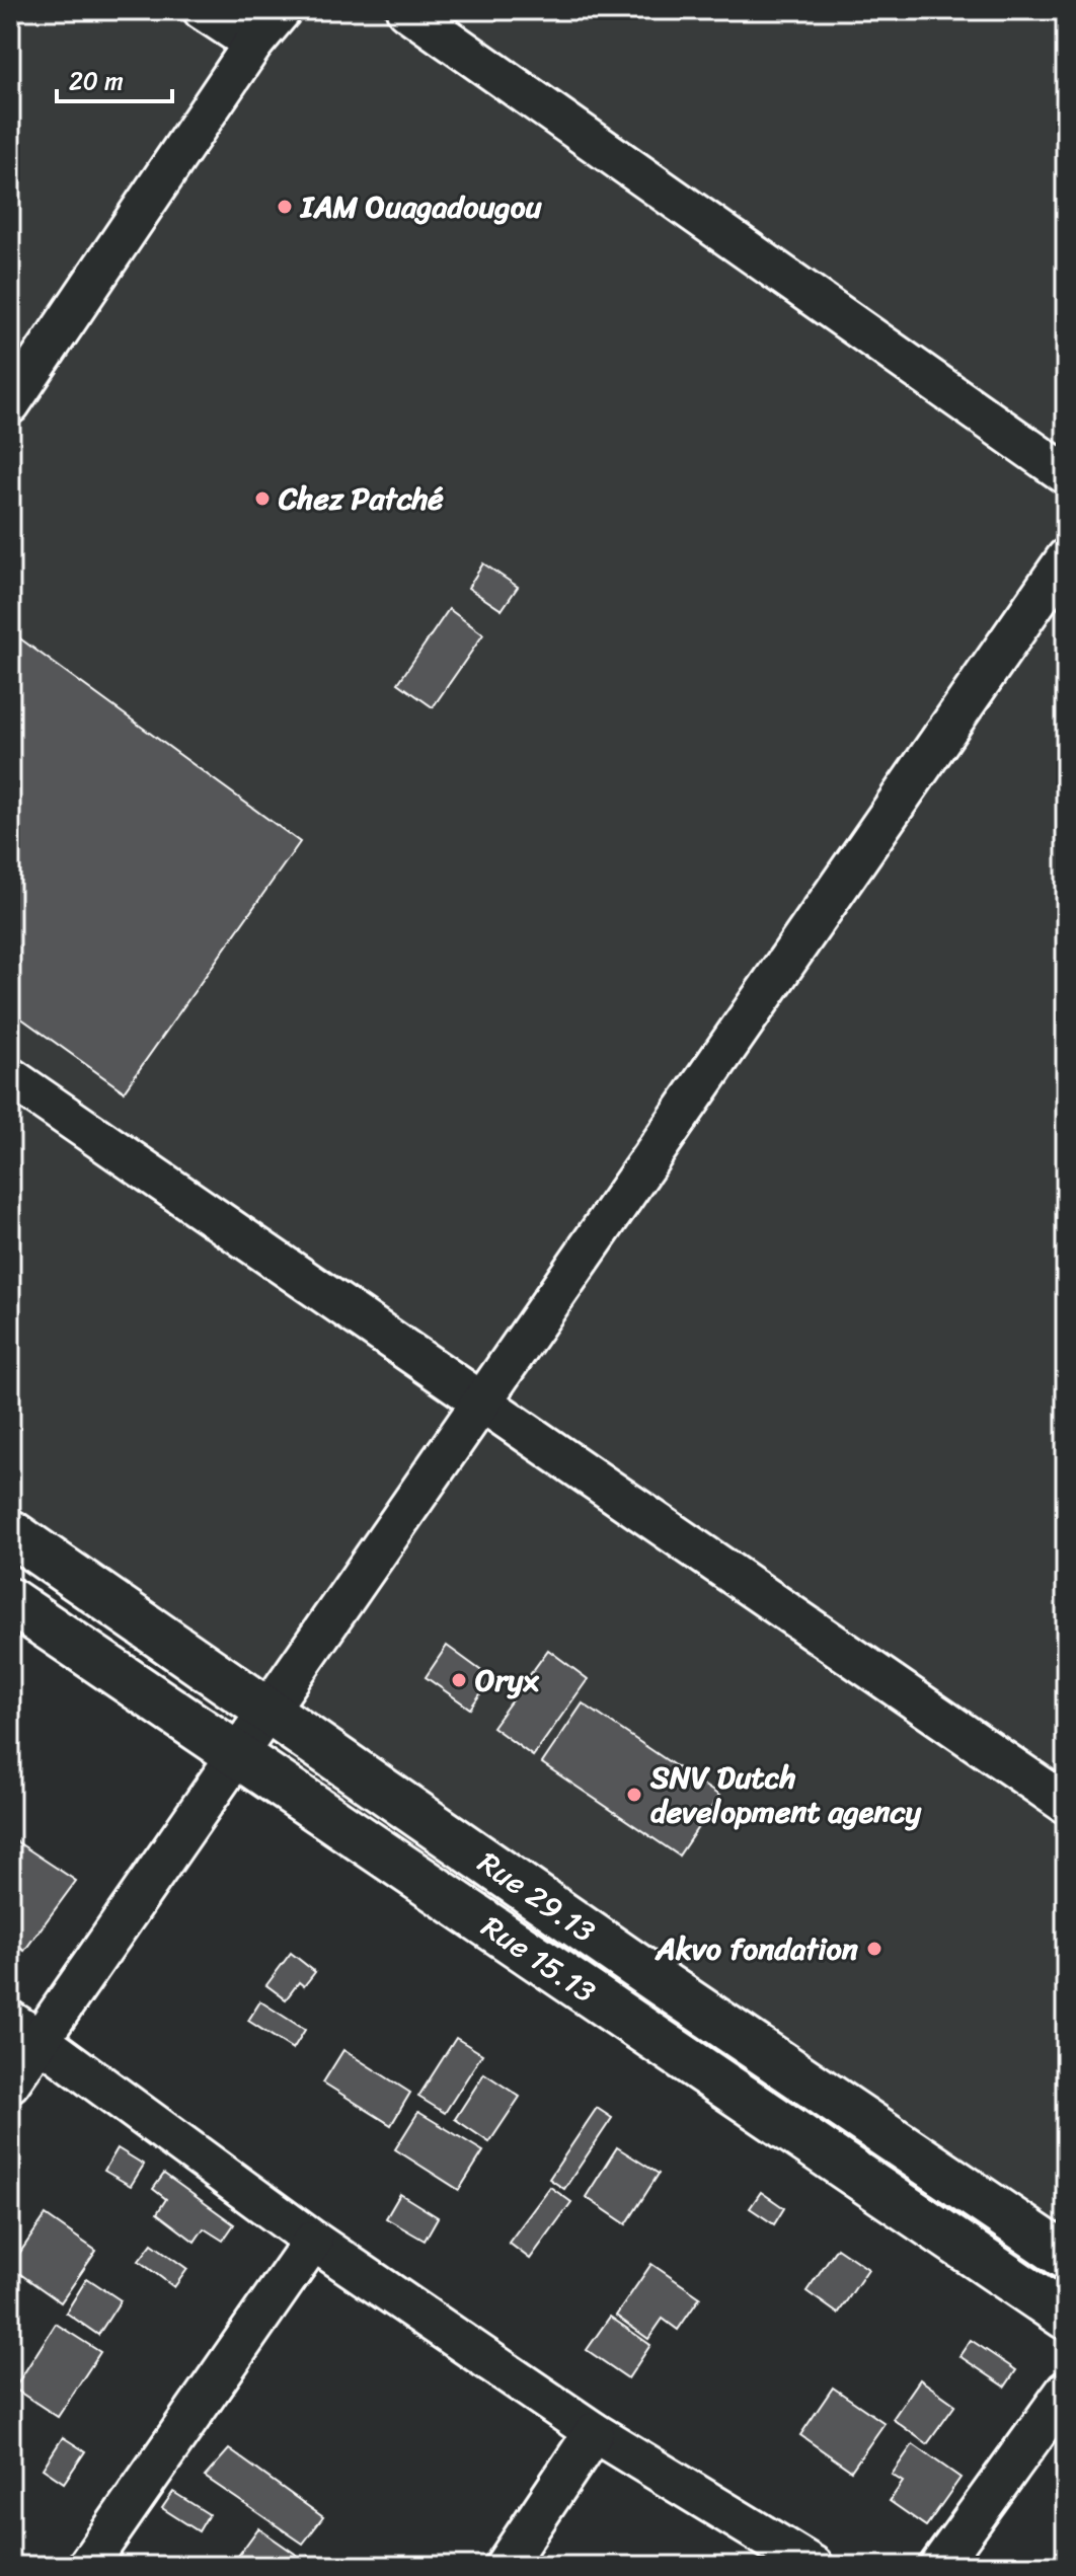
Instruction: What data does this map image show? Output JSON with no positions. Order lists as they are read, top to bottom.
{
  "streets": {
    "main road": ["Rue 29.13", "Rue 15.13"]
  },
  "places": [
    "IAM Ouagadougou",
    "Chez Patché",
    "Oryx",
    "SNV Dutch development agency",
    "Akvo fondation"
  ],
  "scale_bar": "20 m"
}
